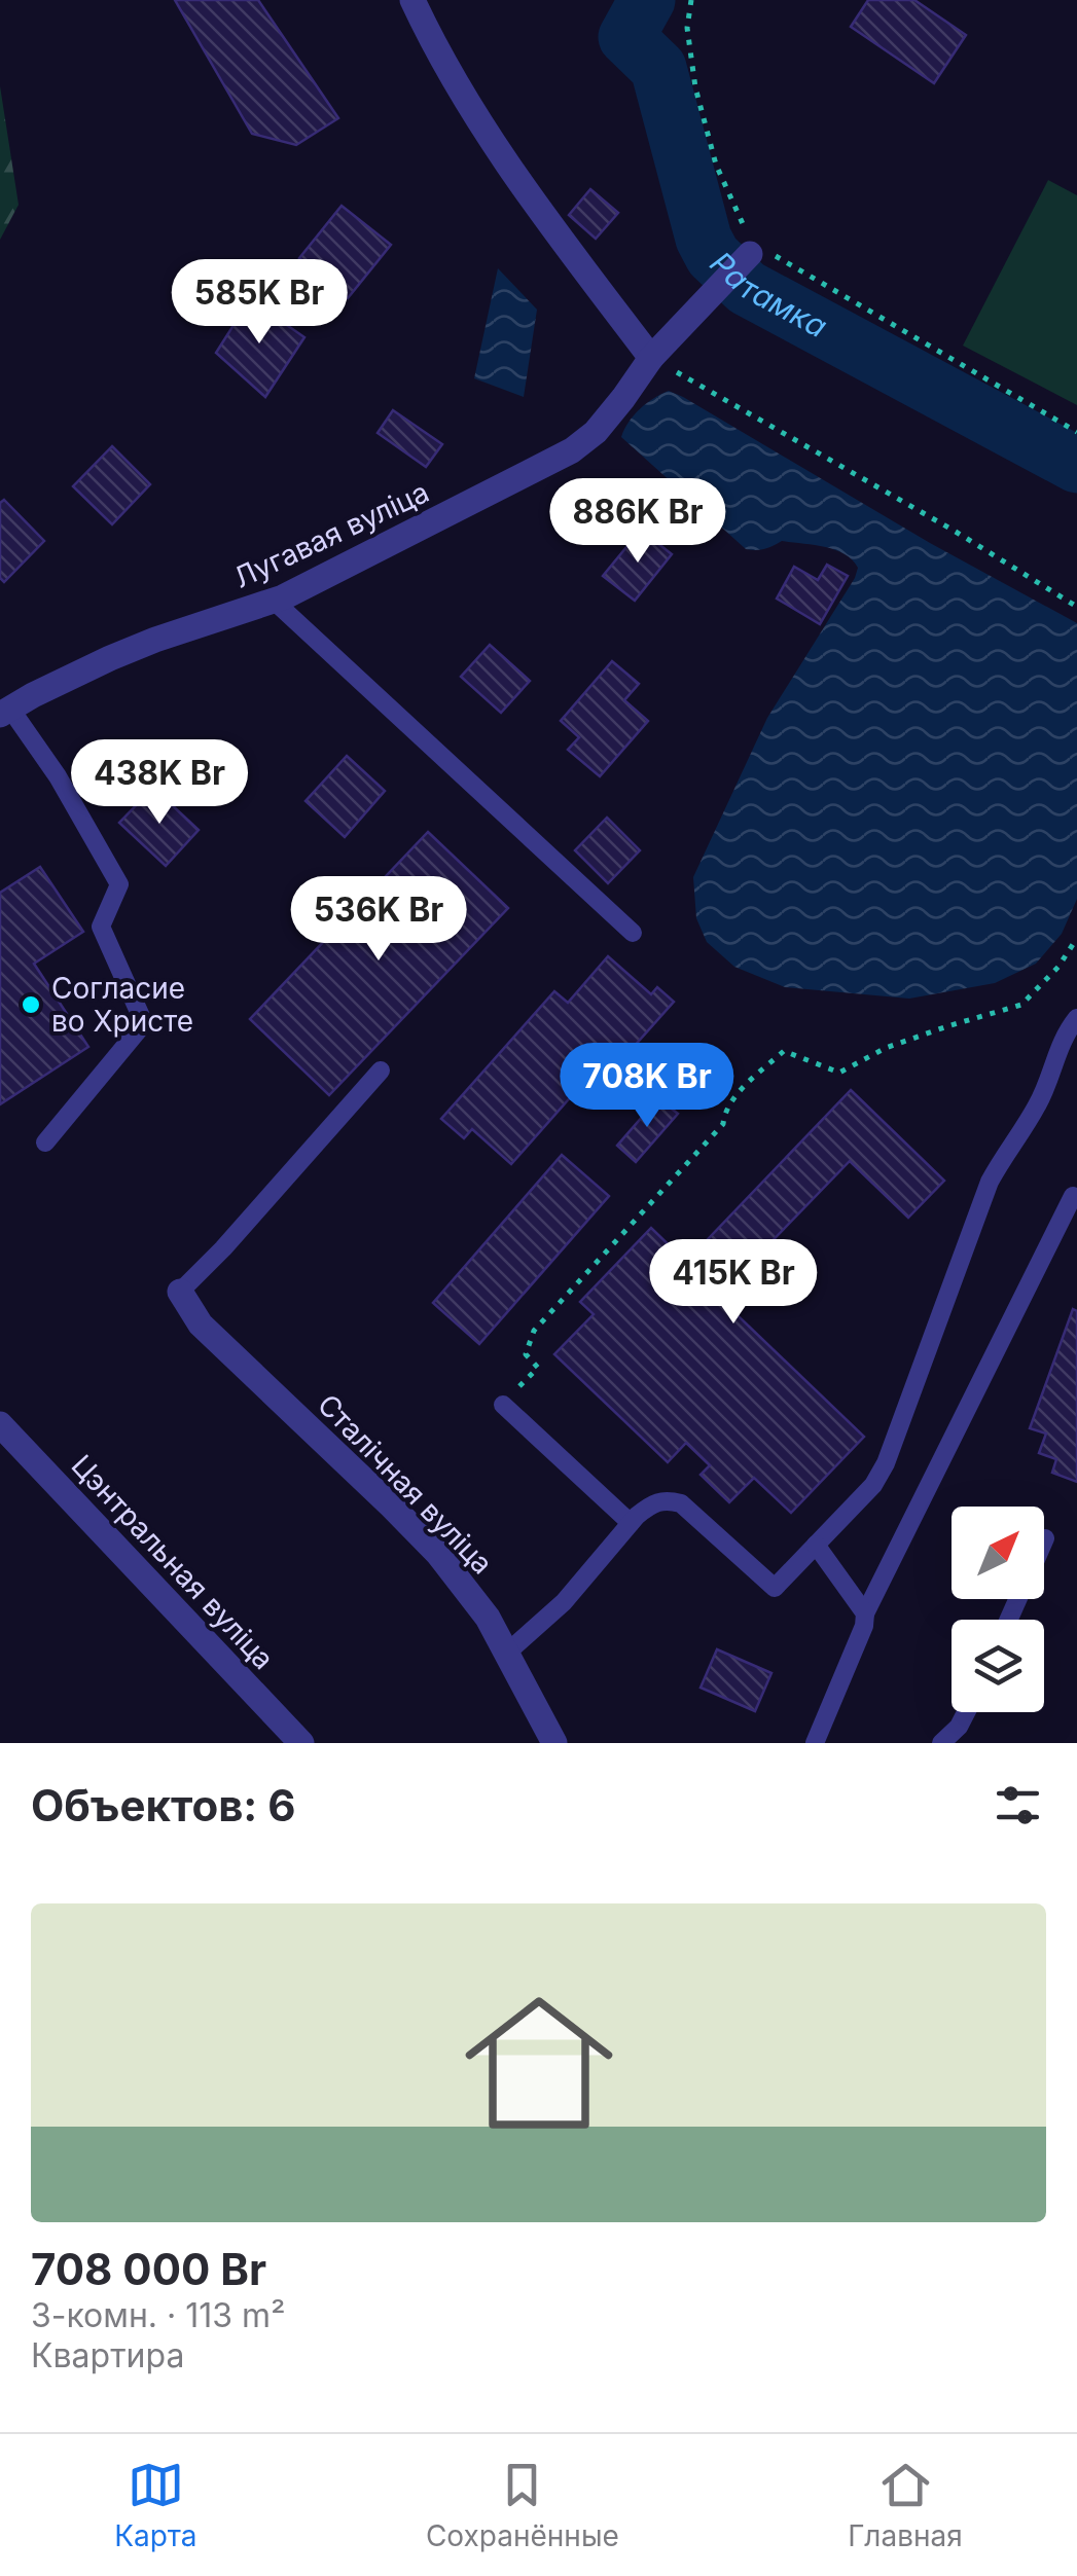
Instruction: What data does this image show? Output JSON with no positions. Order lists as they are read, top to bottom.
{
  "streets": {
    "street": ["Лугавая вуліца", "Сталічная вуліца", "Цэнтральная вуліца"]
  },
  "water": ["Ратамка"],
  "places": ["Согласие во Христе"],
  "north": "top right",
  "page": {
    "price": [
      "585K Br",
      "886K Br",
      "438K Br",
      "536K Br",
      "708K Br",
      "415K Br"
    ],
    "heading": "Объектов: 6",
    "list": [
      {
        "name": "708 000 Br",
        "note": "3-комн. · 113 m² · Квартира"
      }
    ],
    "tabs": ["Карта", "Сохранённые", "Главная"]
  }
}
